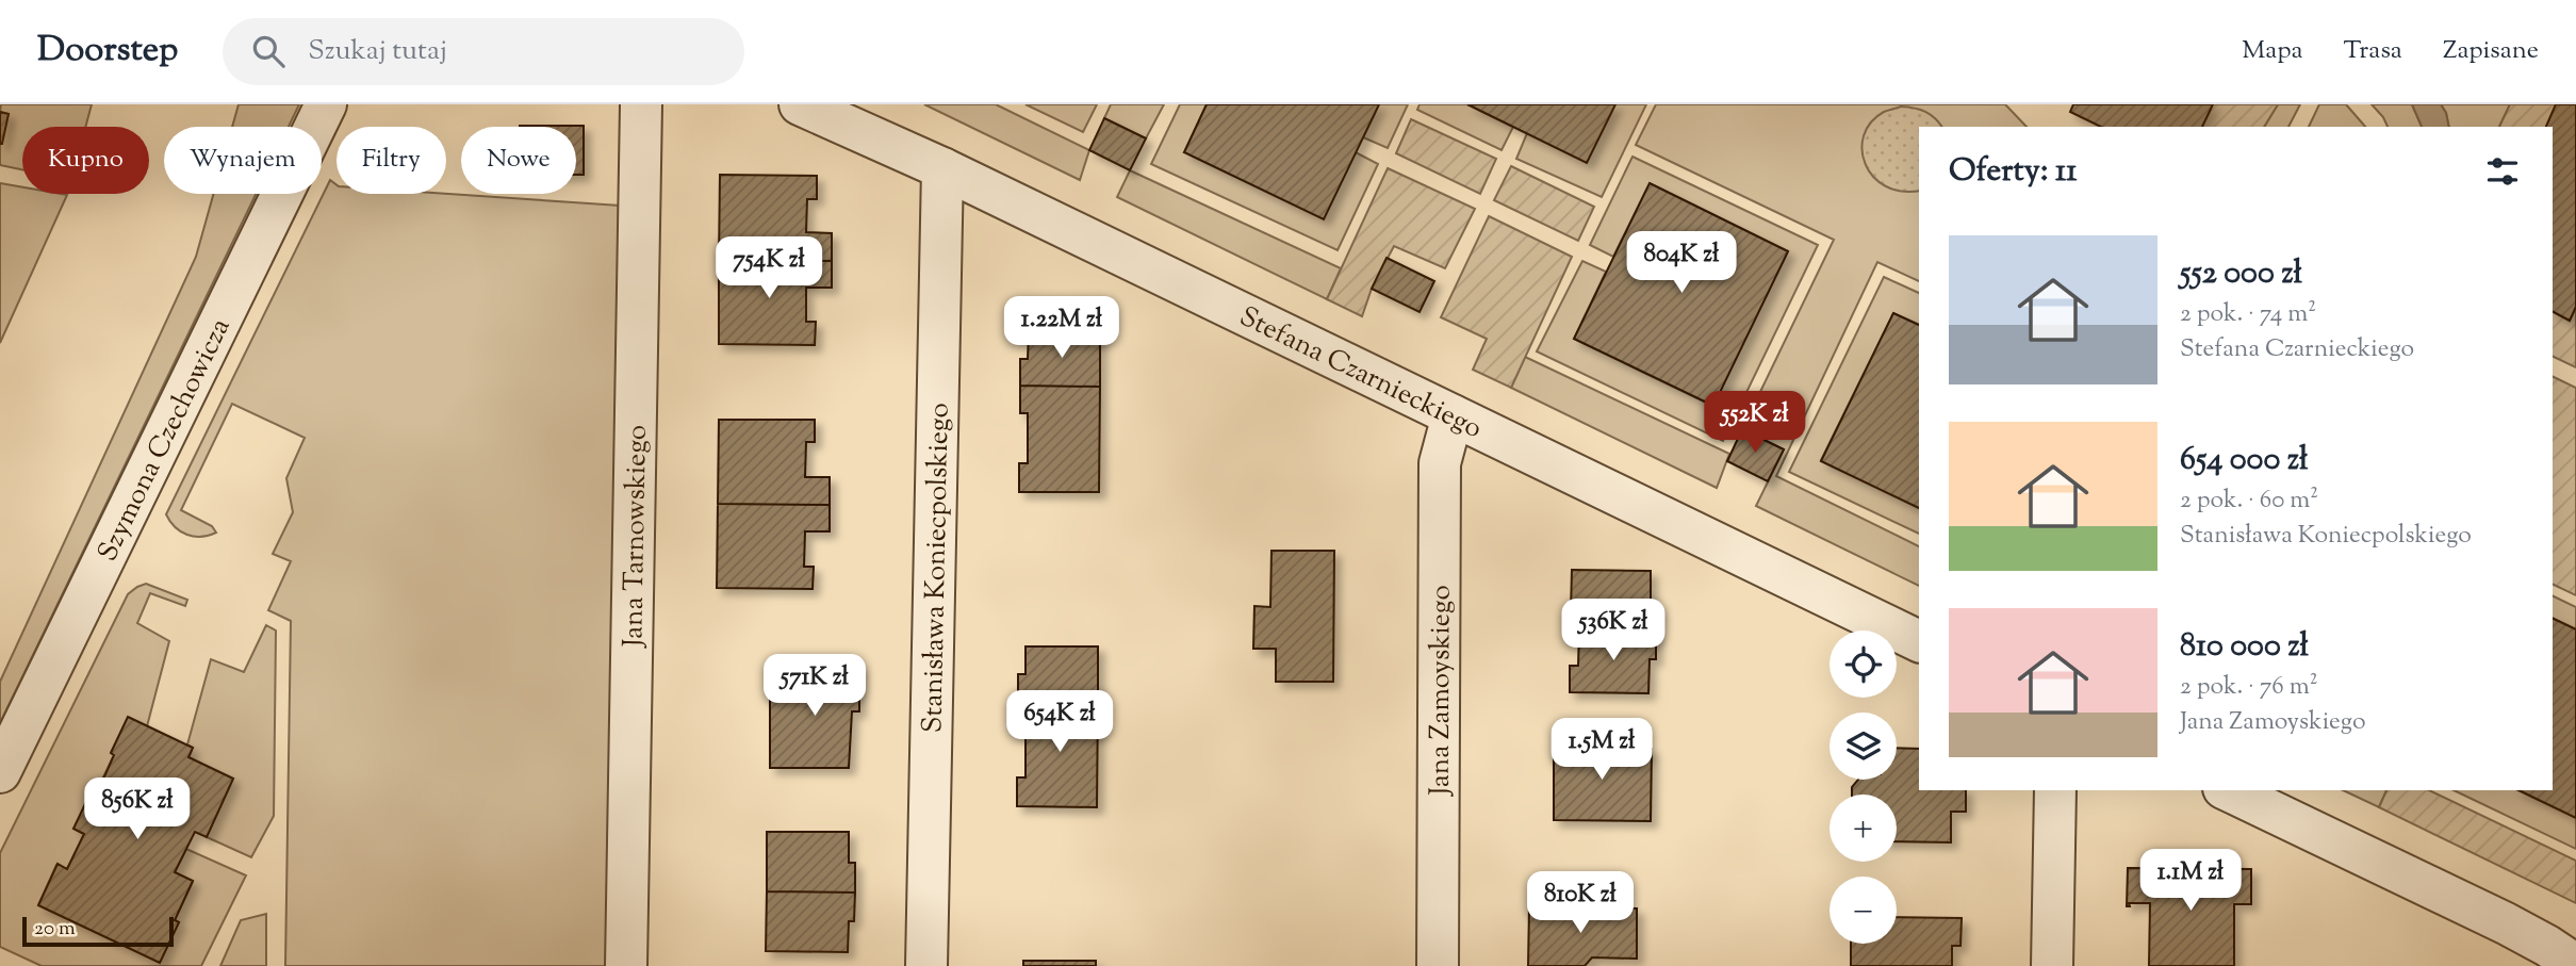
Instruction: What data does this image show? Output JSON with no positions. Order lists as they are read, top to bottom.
{
  "streets": {
    "street": [
      "Stefana Czarnieckiego",
      "Szymona Czechowicza",
      "Jana Tarnowskiego",
      "Stanisława Koniecpolskiego",
      "Jana Zamoyskiego"
    ]
  },
  "crossings": [
    ["Stefana Czarnieckiego", "Stanisława Koniecpolskiego"],
    ["Stefana Czarnieckiego", "Jana Zamoyskiego"]
  ],
  "scale_bar": "20 m",
  "page": {
    "header": "Doorstep",
    "search": "Szukaj tutaj",
    "nav": ["Mapa", "Trasa", "Zapisane"],
    "chip": [
      "Kupno",
      "Wynajem",
      "Filtry",
      "Nowe"
    ],
    "heading": "Oferty: 11",
    "list": [
      {
        "name": "552 000 zł",
        "note": "2 pok. · 74 m² · Stefana Czarnieckiego"
      },
      {
        "name": "654 000 zł",
        "note": "2 pok. · 60 m² · Stanisława Koniecpolskiego"
      },
      {
        "name": "810 000 zł",
        "note": "2 pok. · 76 m² · Jana Zamoyskiego"
      }
    ],
    "price": [
      "804K zł",
      "754K zł",
      "1.22M zł",
      "552K zł",
      "536K zł",
      "571K zł",
      "654K zł",
      "1.5M zł",
      "856K zł",
      "1.1M zł",
      "810K zł"
    ],
    "map_buttons": ["+", "−"],
    "scale": "20 m"
  }
}
